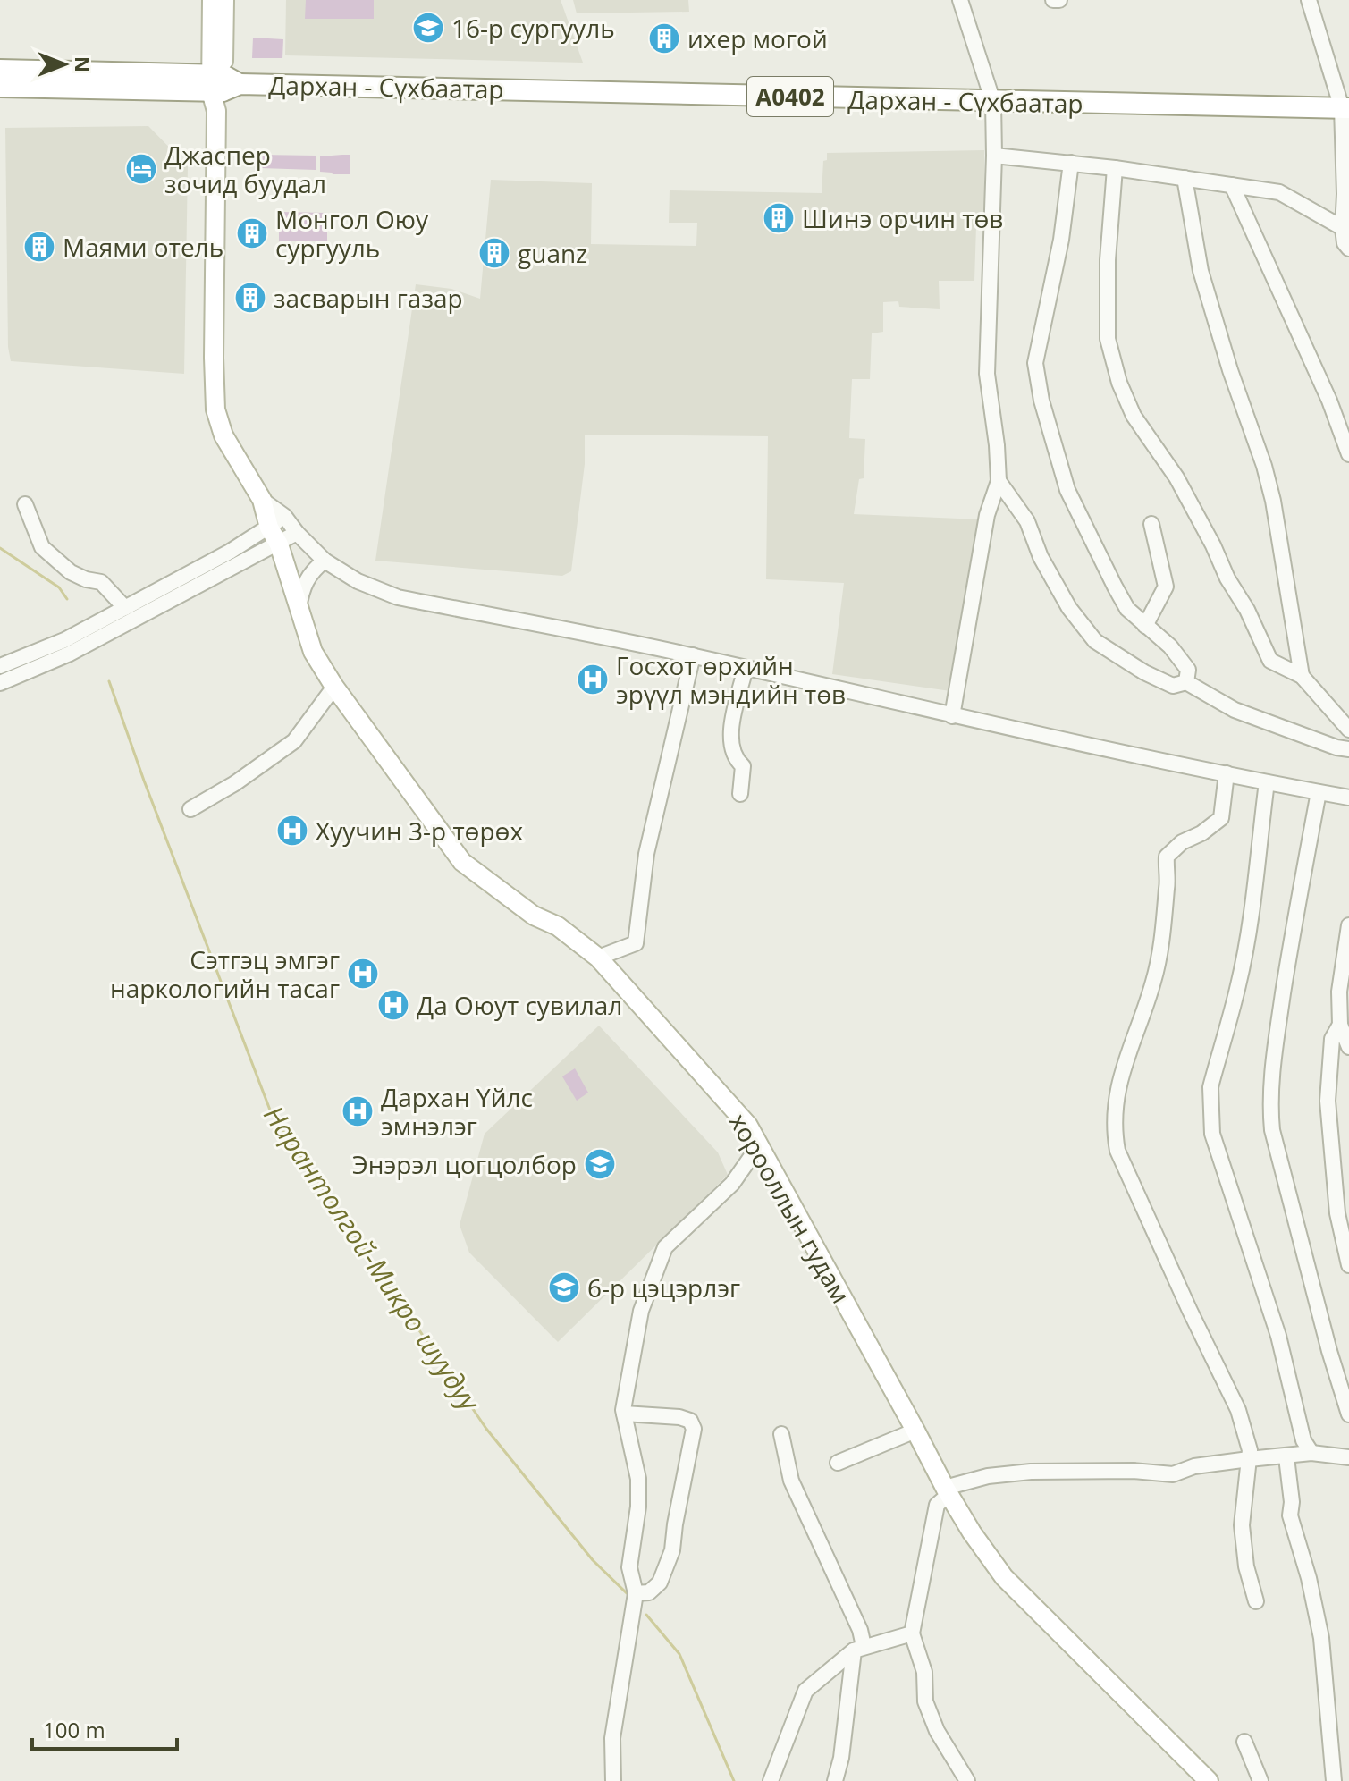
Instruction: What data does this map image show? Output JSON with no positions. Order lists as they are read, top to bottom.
{
  "streets": {
    "highway": ["Дархан - Сүхбаатар", "A0402"],
    "main road": ["хорооллын гудам"]
  },
  "crossings": [
    ["Дархан - Сүхбаатар", "хорооллын гудам"]
  ],
  "water": ["Нарантолгой-Микро шуудуу"],
  "places": {
    "school or university": ["16-р сургууль", "Энэрэл цогцолбор", "6-р цэцэрлэг"],
    "building": [
      "ихер могой",
      "Шинэ орчин төв",
      "Монгол Оюу сургууль",
      "Маями отель",
      "guanz",
      "засварын газар"
    ],
    "hotel": ["Джаспер зочид буудал"],
    "hospital": [
      "Госхот өрхийн эрүүл мэндийн төв",
      "Хуучин 3-р төрөх",
      "Сэтгэц эмгэг наркологийн тасаг",
      "Да Оюут сувилал",
      "Дархан Үйлс эмнэлэг"
    ]
  },
  "scale_bar": "100 m",
  "north": "right"
}
